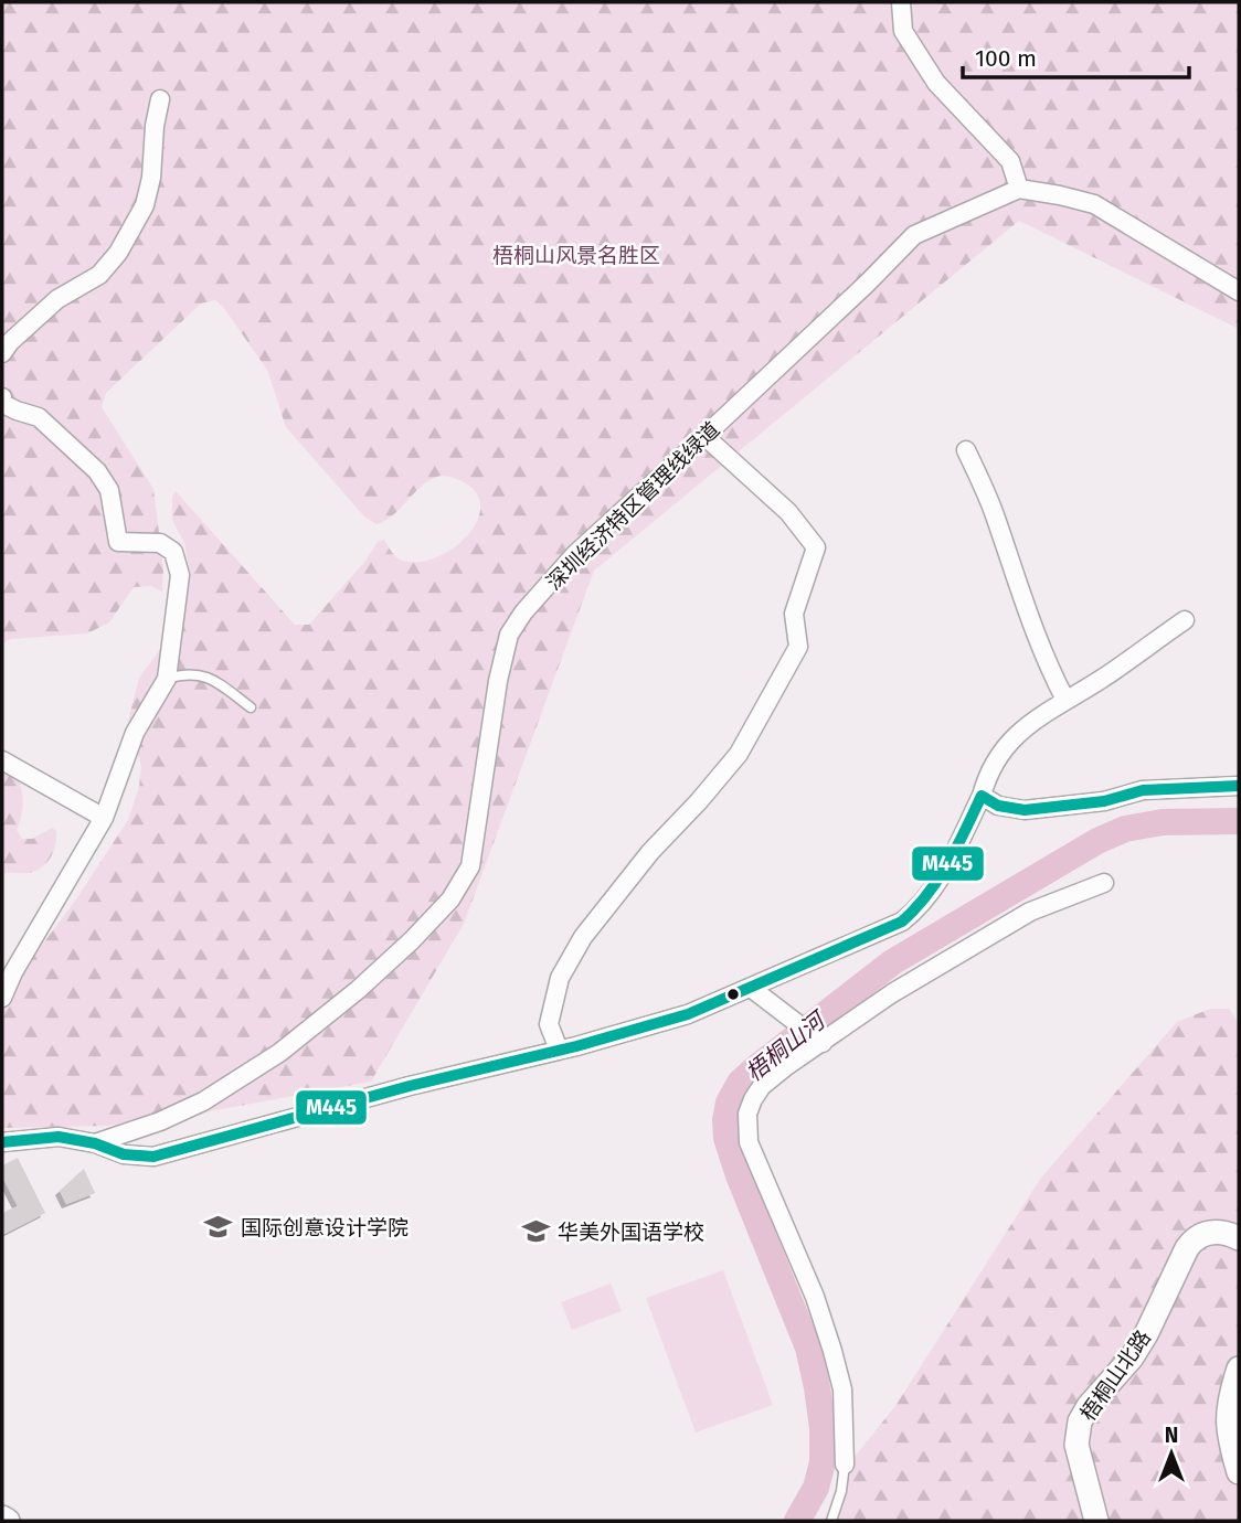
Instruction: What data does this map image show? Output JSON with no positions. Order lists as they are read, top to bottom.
{
  "streets": {
    "street": ["深圳经济特区管理线绿道", "梧桐山北路"]
  },
  "water": ["梧桐山河"],
  "parks": ["梧桐山风景名胜区"],
  "places": {
    "school or university": ["国际创意设计学院", "华美外国语学校"]
  },
  "lines": ["transit line M445"],
  "scale_bar": "100 m",
  "north": "top"
}
